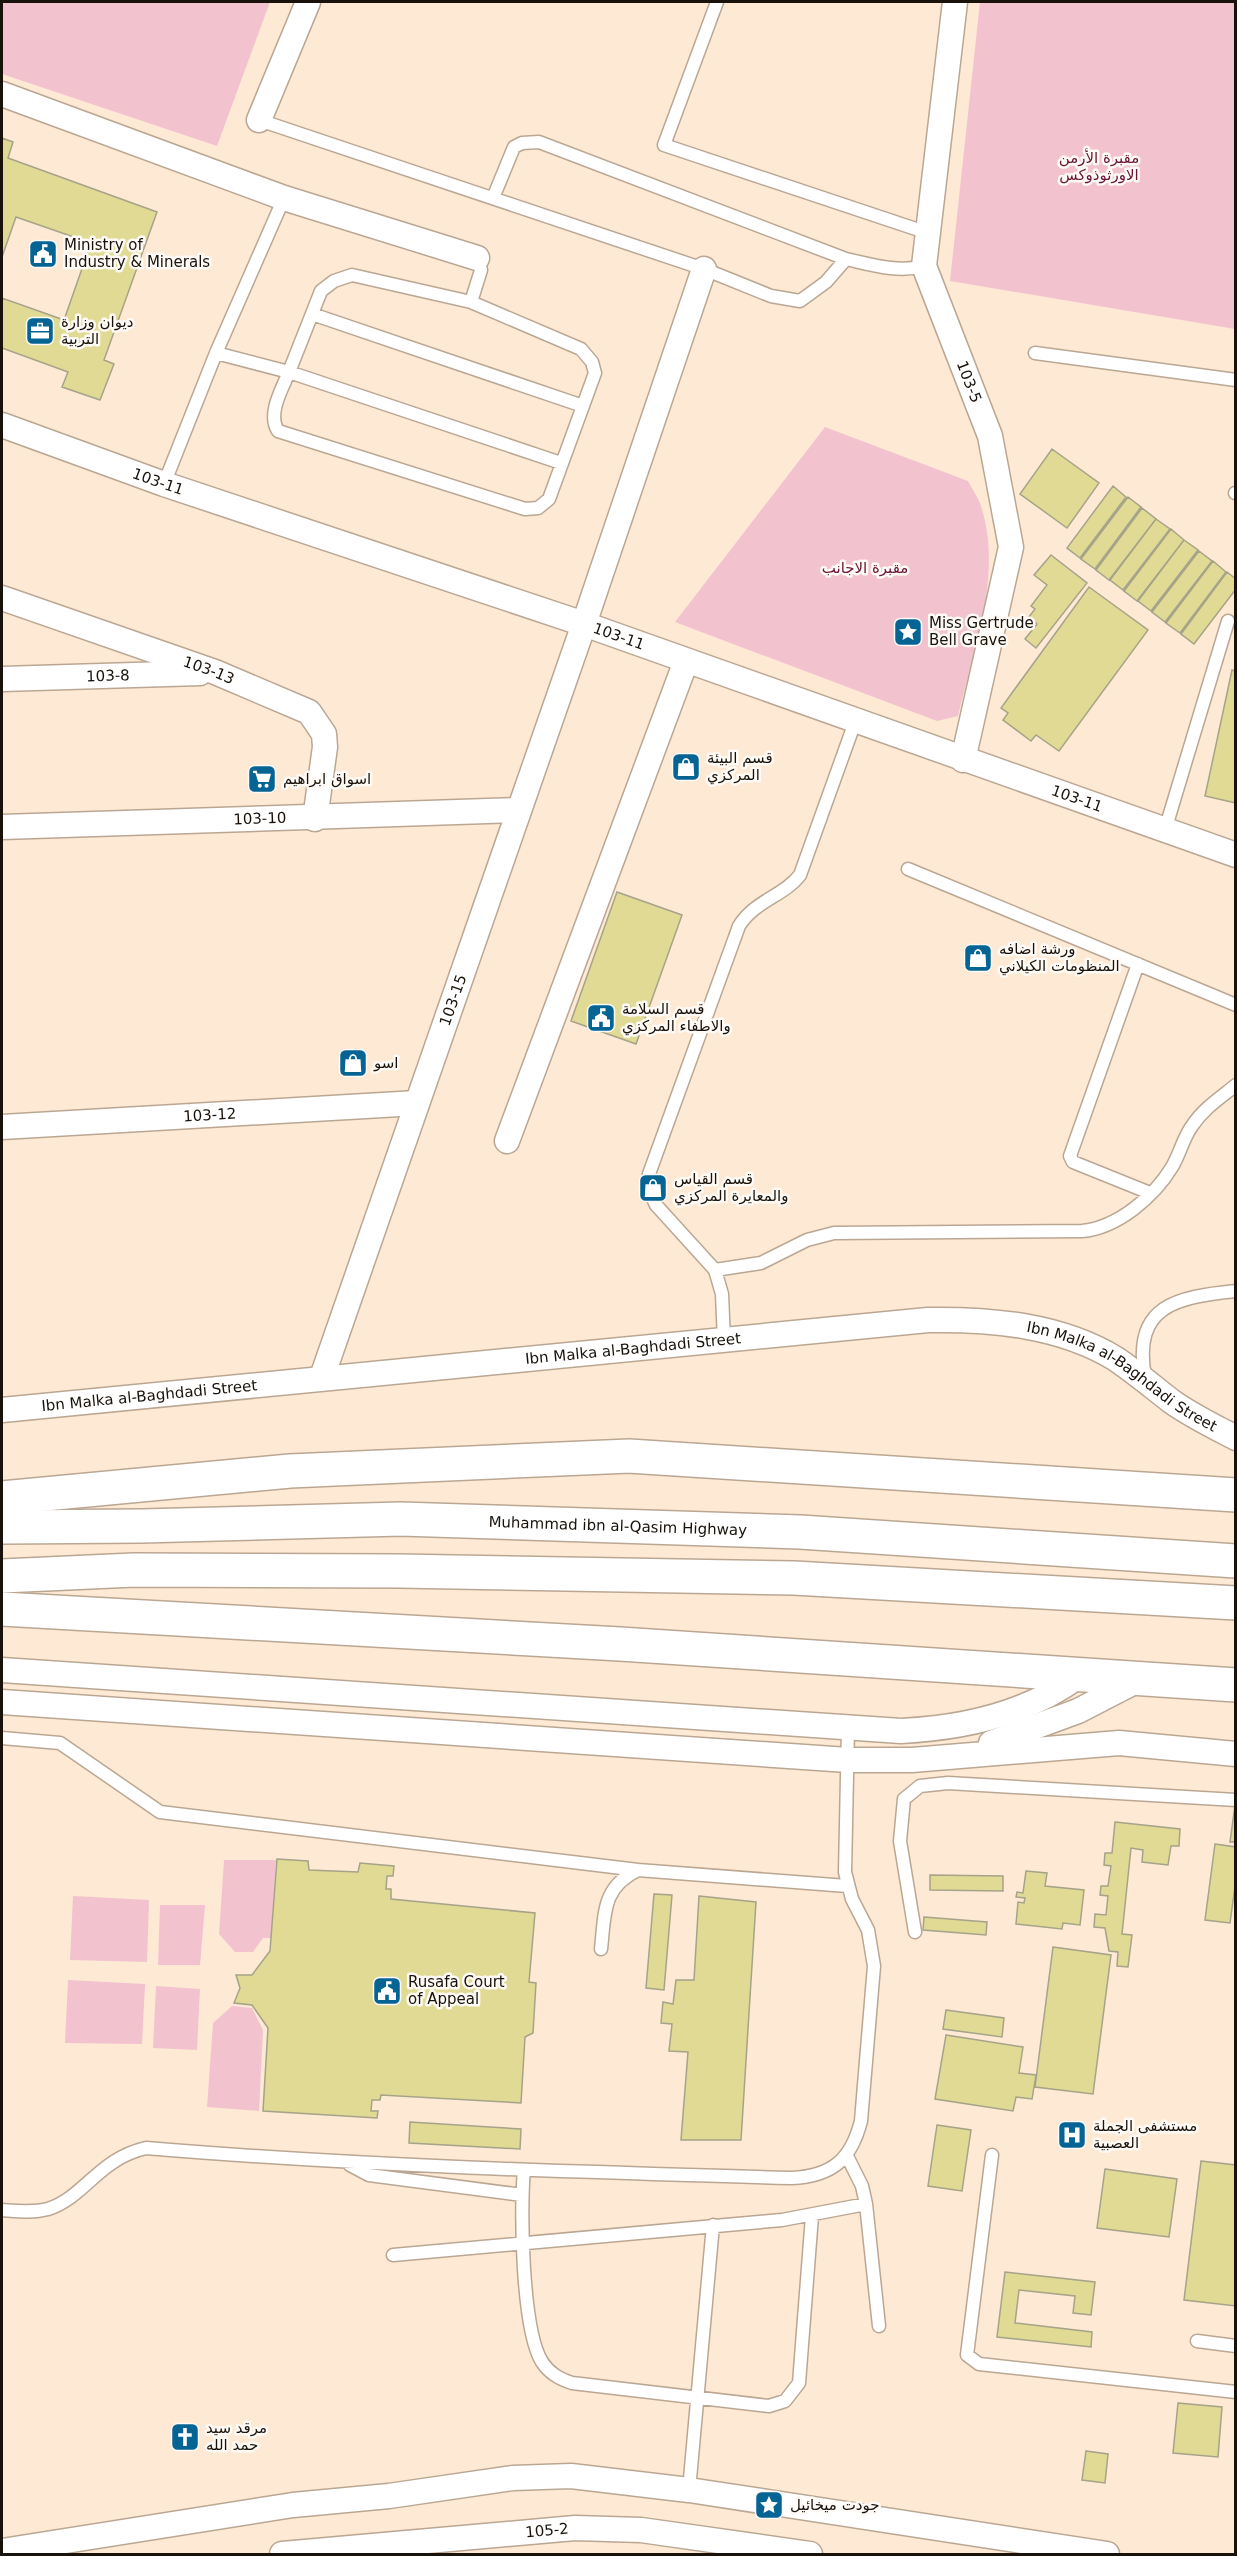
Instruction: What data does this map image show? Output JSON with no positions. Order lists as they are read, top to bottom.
{
  "streets": {
    "highway": ["Muhammad ibn al-Qasim Highway"],
    "street": [
      "103-5",
      "103-11",
      "103-13",
      "103-8",
      "103-10",
      "103-15",
      "103-12",
      "Ibn Malka al-Baghdadi Street",
      "105-2"
    ]
  },
  "crossings": [
    ["103-5", "103-11"],
    ["103-11", "103-15"],
    ["103-13", "103-8"],
    ["103-13", "103-10"],
    ["103-10", "103-15"],
    ["103-15", "103-12"],
    ["103-15", "Ibn Malka al-Baghdadi Street"]
  ],
  "parks": ["مقبرة الأرمن الاورثوذوكس", "مقبرة الاجانب"],
  "places": {
    "public building": ["Ministry of Industry & Minerals", "قسم السلامة والاطفاء المركزي", "Rusafa Court of Appeal"],
    "office": ["ديوان وزارة التربية"],
    "place": ["Miss Gertrude Bell Grave", "جودت ميخائيل"],
    "shop": [
      "قسم البيئة المركزي",
      "ورشة اضافه المنظومات الكيلاني",
      "اسو",
      "قسم القياس والمعايرة المركزي"
    ],
    "supermarket": ["اسواق ابراهيم"],
    "hospital": ["مستشفى الجملة العصبية"],
    "church": ["مرقد سيد حمد الله"]
  }
}
